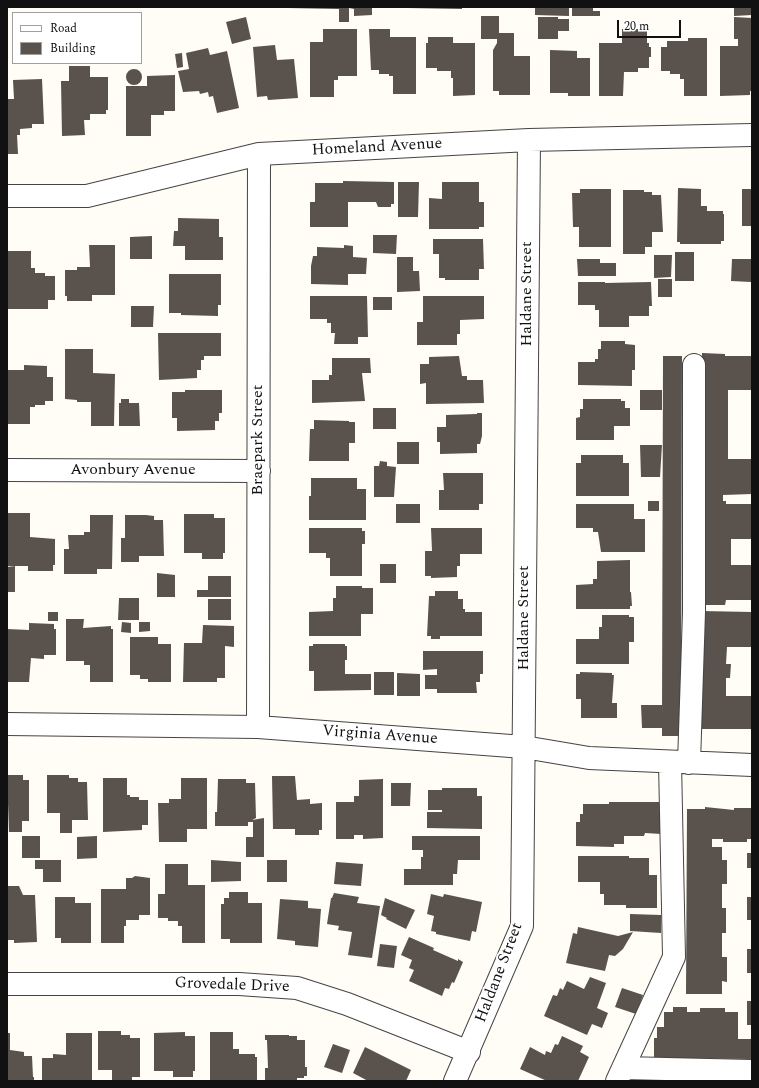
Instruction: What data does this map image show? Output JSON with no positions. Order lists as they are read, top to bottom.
{
  "streets": {
    "street": [
      "Homeland Avenue",
      "Haldane Street",
      "Braepark Street",
      "Avonbury Avenue",
      "Virginia Avenue",
      "Grovedale Drive"
    ]
  },
  "crossings": [
    ["Homeland Avenue", "Haldane Street"],
    ["Homeland Avenue", "Braepark Street"],
    ["Haldane Street", "Virginia Avenue"],
    ["Haldane Street", "Grovedale Drive"],
    ["Braepark Street", "Avonbury Avenue"],
    ["Braepark Street", "Virginia Avenue"]
  ],
  "legend": ["Road", "Building"],
  "scale_bar": "20 m"
}
